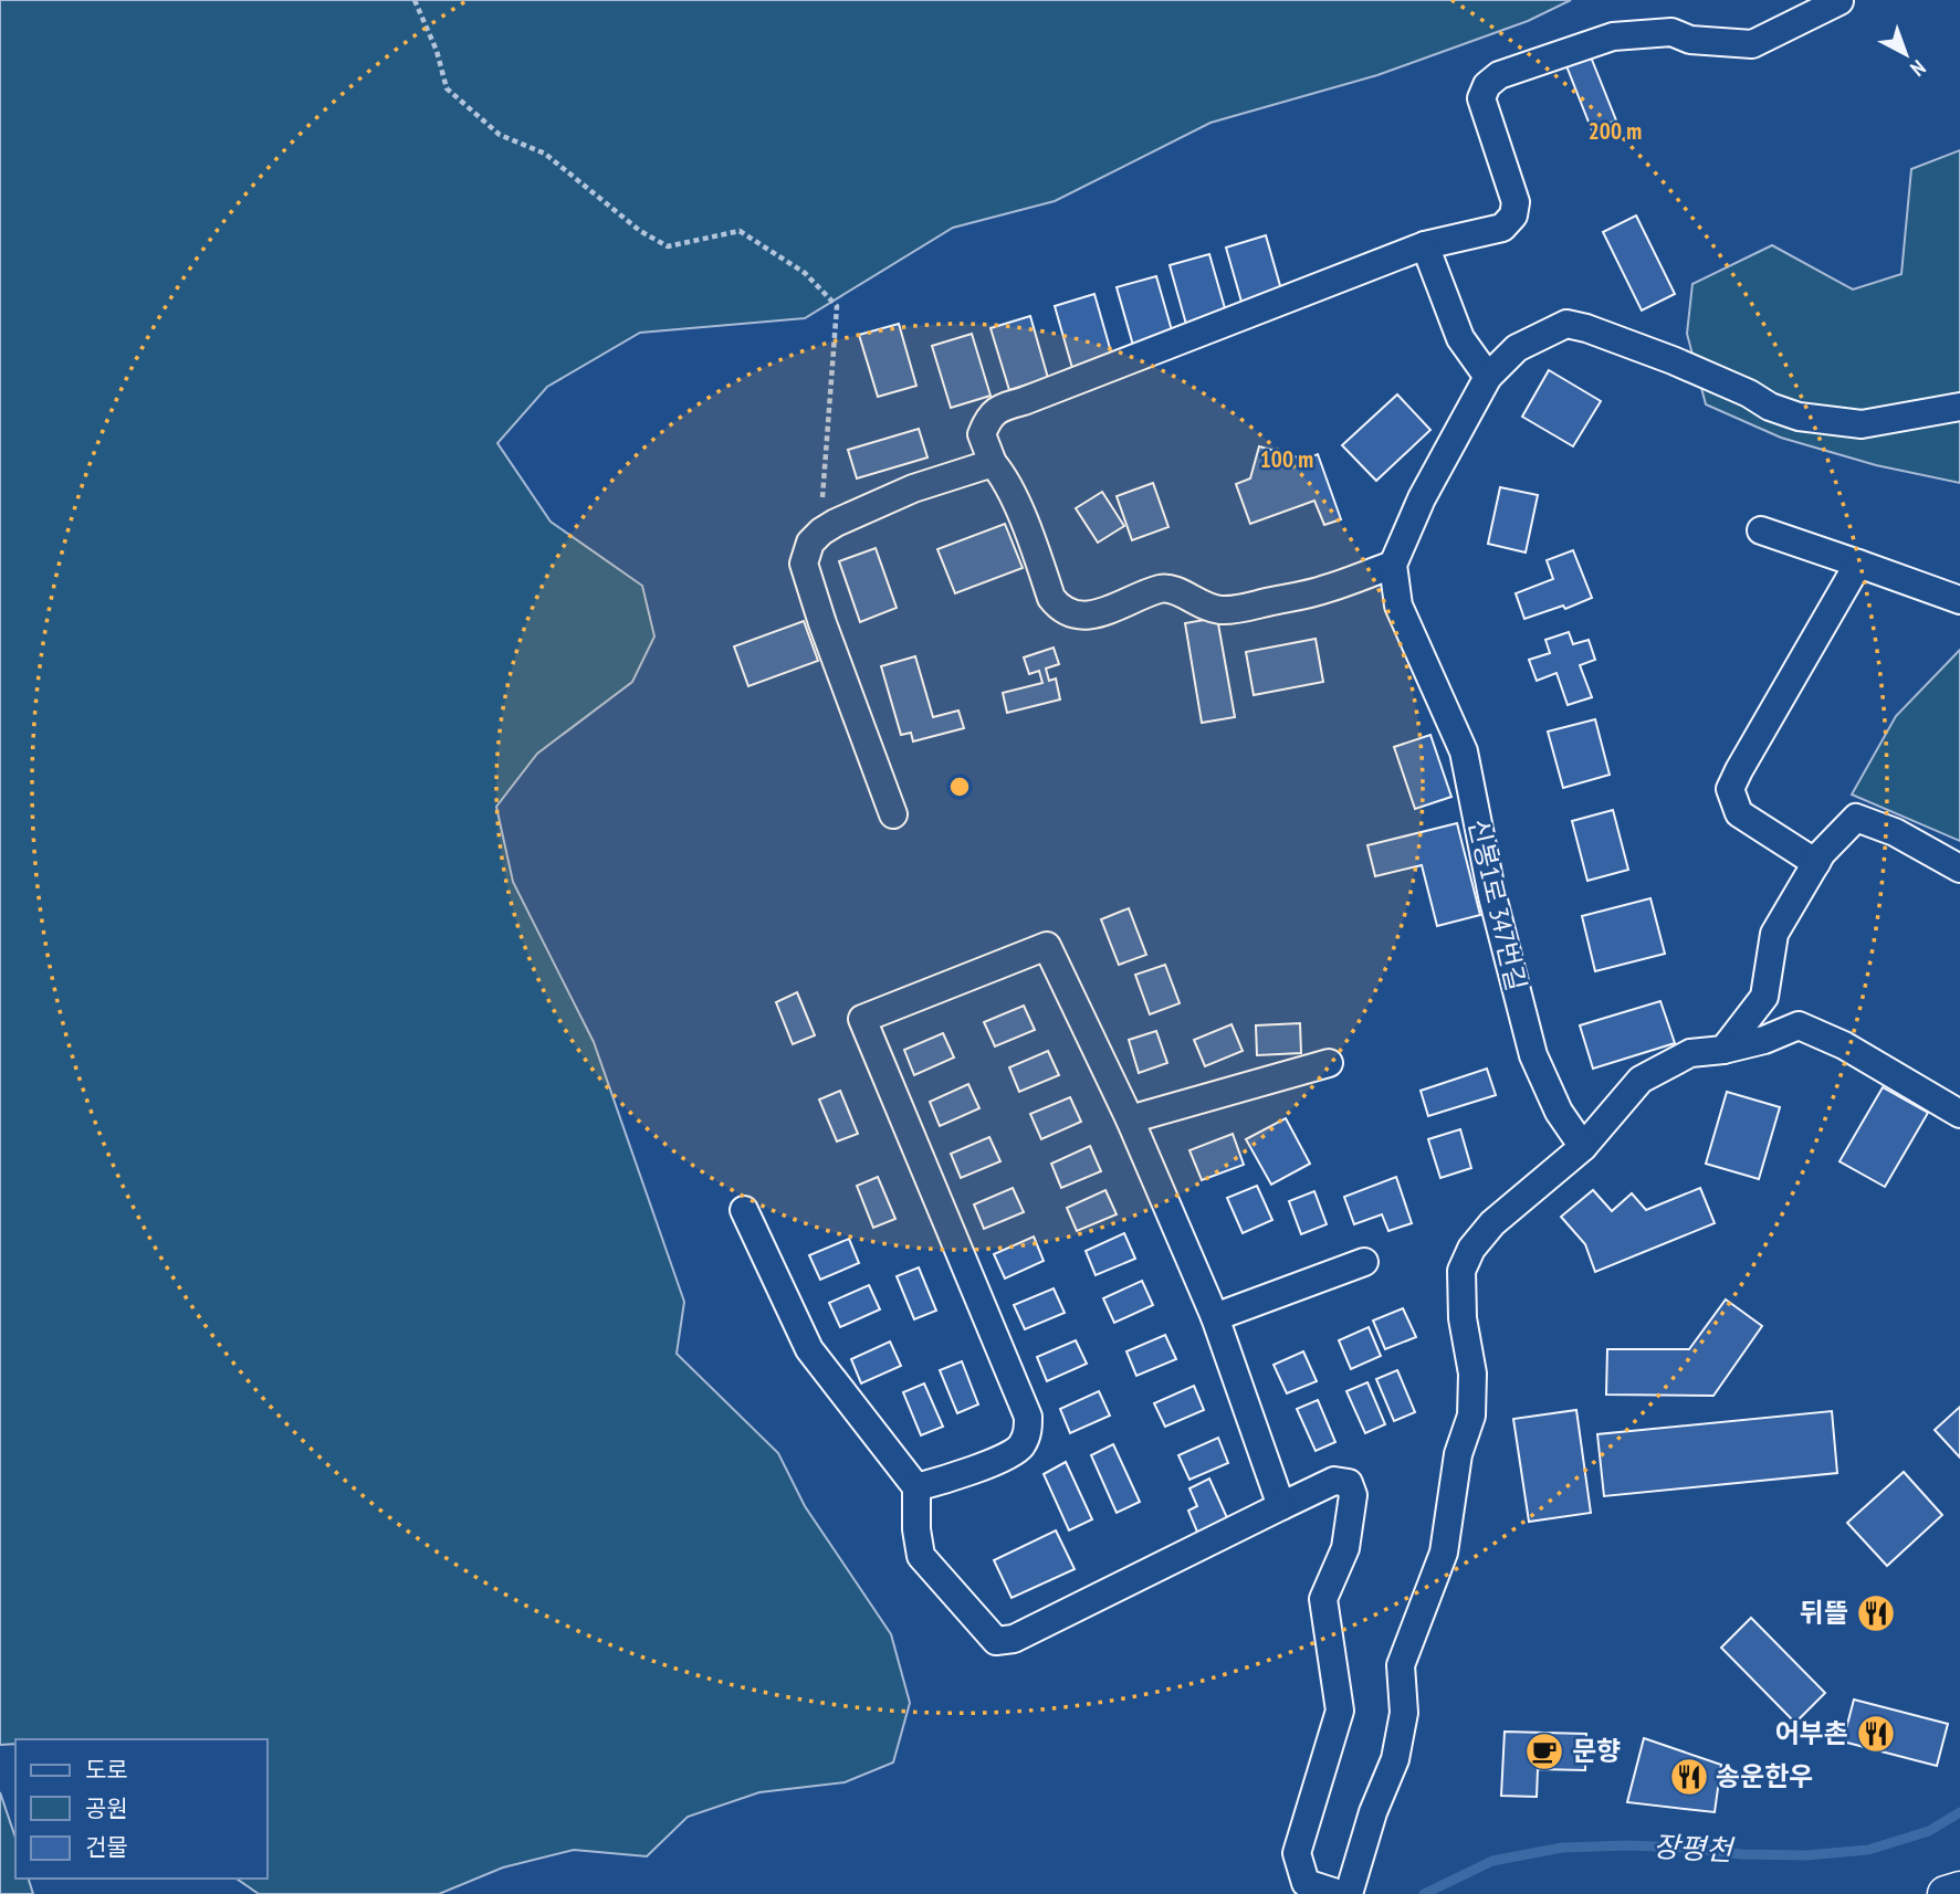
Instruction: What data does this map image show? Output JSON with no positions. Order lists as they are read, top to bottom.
{
  "streets": {
    "street": ["신봉1로 347번길"]
  },
  "water": ["장평천"],
  "places": {
    "restaurant": ["뒤뜰", "어부촌", "송운한우"],
    "cafe": ["문향"]
  },
  "legend": ["도로", "공원", "건물"],
  "north": "bottom right",
  "rings": ["200 m", "100 m"]
}
